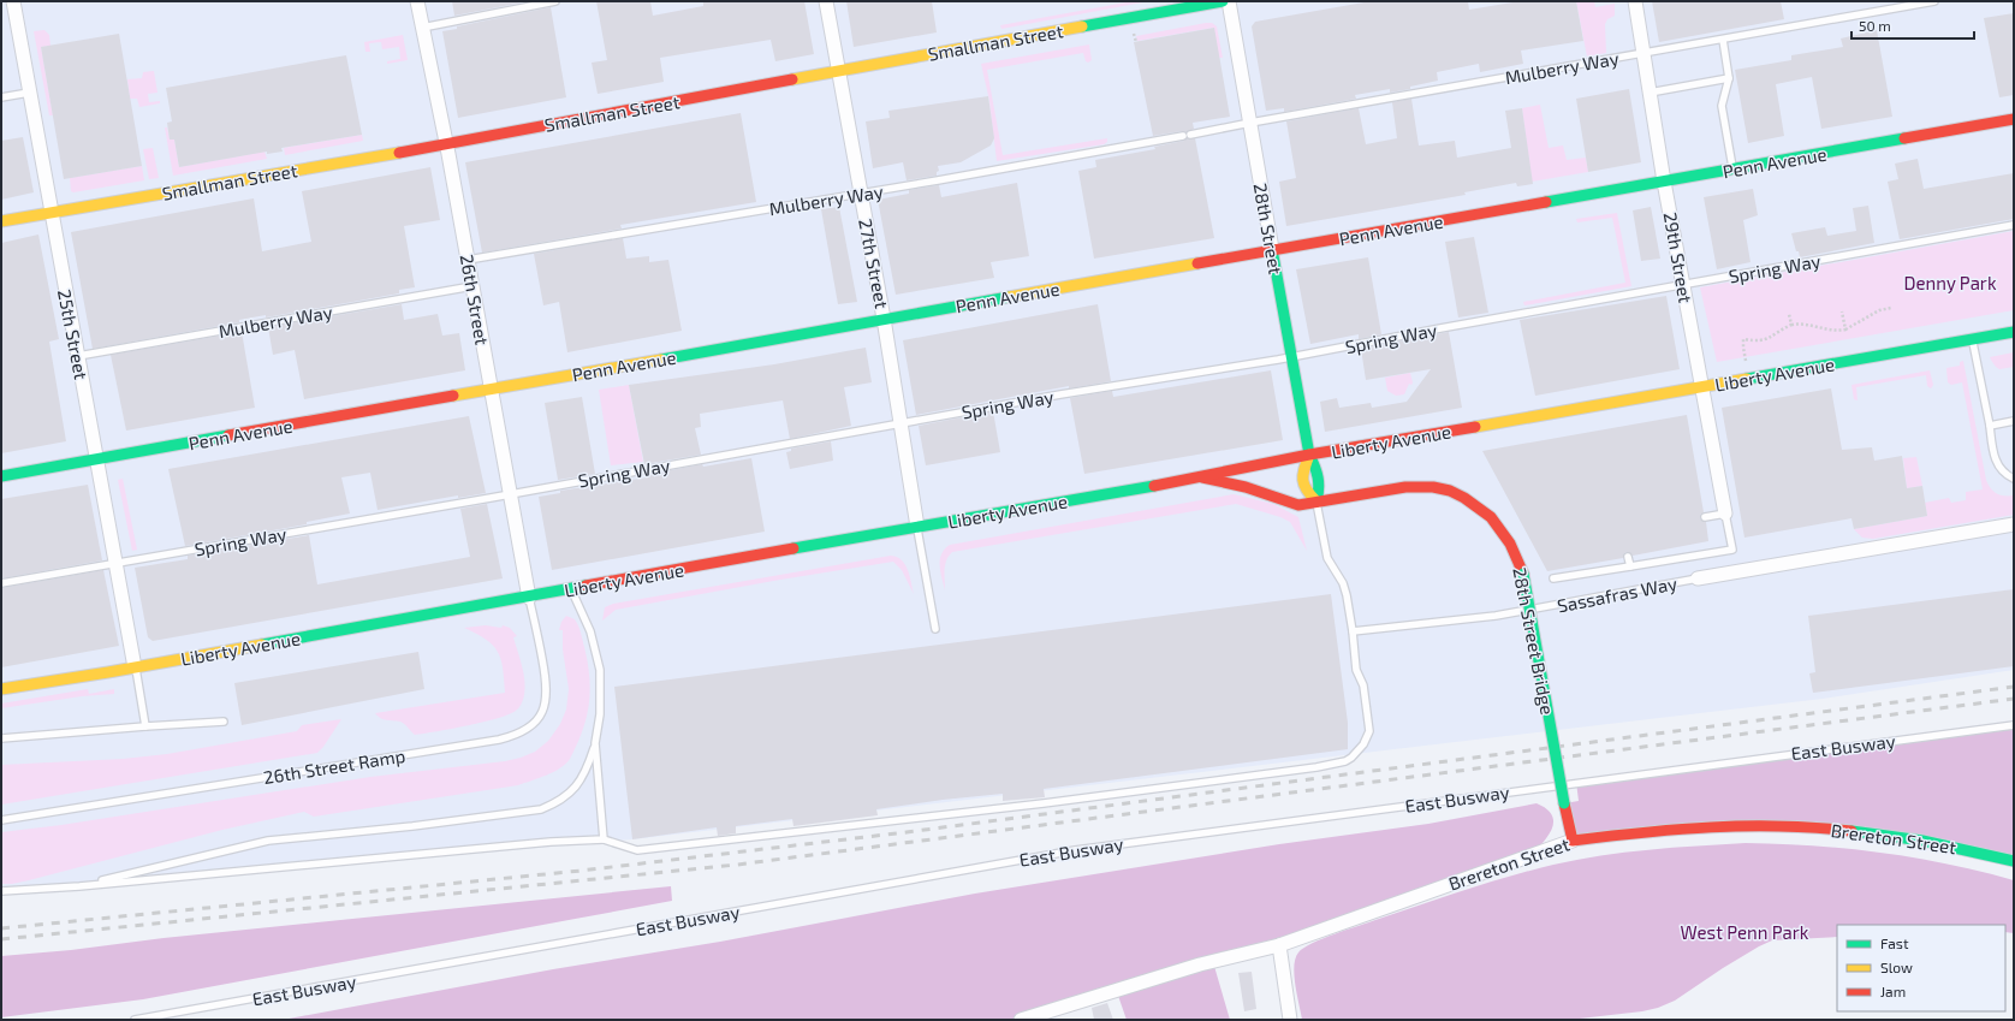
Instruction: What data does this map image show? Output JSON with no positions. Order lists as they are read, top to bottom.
{
  "streets": {
    "street": [
      "Smallman Street",
      "Penn Avenue",
      "28th Street",
      "29th Street",
      "27th Street",
      "26th Street",
      "25th Street",
      "Liberty Avenue",
      "Sassafras Way",
      "28th Street Bridge",
      "Brereton Street"
    ],
    "lane": [
      "Mulberry Way",
      "Spring Way",
      "East Busway",
      "26th Street Ramp"
    ]
  },
  "crossings": [
    ["Smallman Street", "27th Street"],
    ["Smallman Street", "26th Street"],
    ["Smallman Street", "25th Street"],
    ["Mulberry Way", "28th Street"],
    ["Mulberry Way", "29th Street"],
    ["Mulberry Way", "27th Street"],
    ["Mulberry Way", "26th Street"],
    ["Mulberry Way", "25th Street"],
    ["Penn Avenue", "28th Street"],
    ["Penn Avenue", "29th Street"],
    ["Penn Avenue", "27th Street"],
    ["Penn Avenue", "26th Street"],
    ["Penn Avenue", "25th Street"],
    ["28th Street", "Spring Way"],
    ["28th Street", "Liberty Avenue"],
    ["28th Street", "28th Street Bridge"],
    ["29th Street", "Spring Way"],
    ["29th Street", "Liberty Avenue"],
    ["27th Street", "Spring Way"],
    ["27th Street", "Liberty Avenue"],
    ["Spring Way", "26th Street"],
    ["Spring Way", "25th Street"],
    ["26th Street", "Liberty Avenue"],
    ["26th Street", "26th Street Ramp"],
    ["25th Street", "Liberty Avenue"],
    ["Liberty Avenue", "28th Street Bridge"],
    ["Liberty Avenue", "26th Street Ramp"],
    ["28th Street Bridge", "Brereton Street"]
  ],
  "parks": ["Denny Park", "West Penn Park"],
  "legend": ["Fast", "Slow", "Jam"],
  "scale_bar": "50 m"
}
